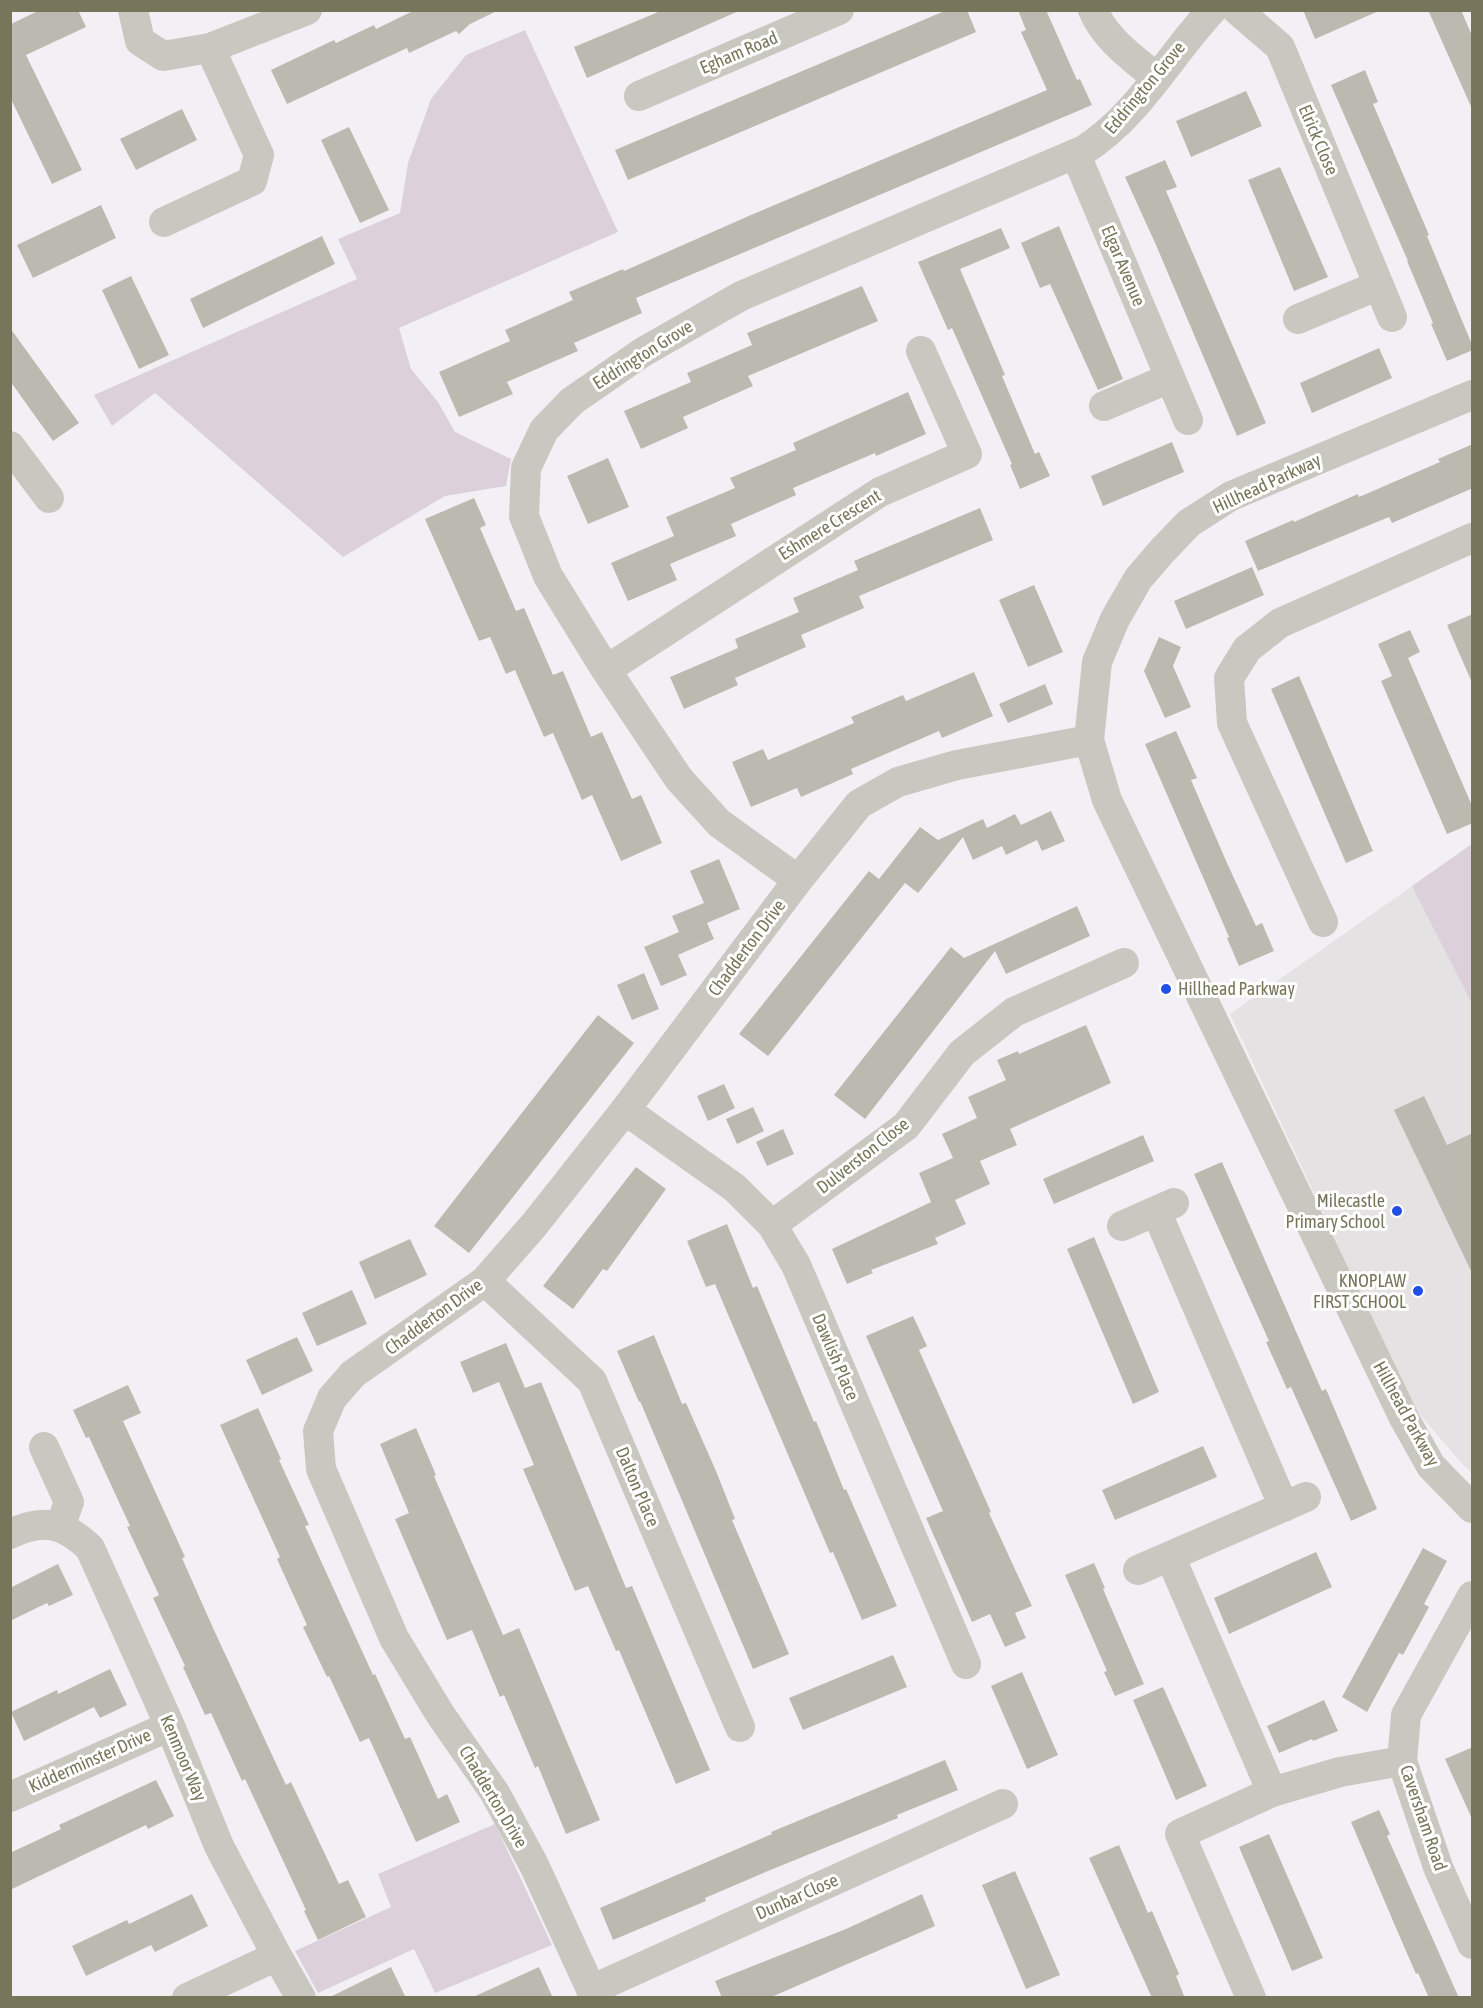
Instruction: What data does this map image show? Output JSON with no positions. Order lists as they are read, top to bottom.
{
  "streets": {
    "street": [
      "Egham Road",
      "Eddrington Grove",
      "Elrick Close",
      "Elgar Avenue",
      "Hillhead Parkway",
      "Eshmere Crescent",
      "Chadderton Drive",
      "Dulverston Close",
      "Dawlish Place",
      "Dalton Place",
      "Kenmoor Way",
      "Kidderminster Drive",
      "Caversham Road",
      "Dunbar Close"
    ]
  },
  "crossings": [
    ["Eddrington Grove", "Elgar Avenue"],
    ["Eddrington Grove", "Eshmere Crescent"],
    ["Eddrington Grove", "Chadderton Drive"],
    ["Hillhead Parkway", "Chadderton Drive"],
    ["Chadderton Drive", "Dawlish Place"],
    ["Chadderton Drive", "Dalton Place"],
    ["Chadderton Drive", "Dunbar Close"],
    ["Dulverston Close", "Dawlish Place"],
    ["Kenmoor Way", "Kidderminster Drive"]
  ],
  "places": ["Hillhead Parkway", "Milecastle Primary School", "KNOPLAW FIRST SCHOOL"]
}
